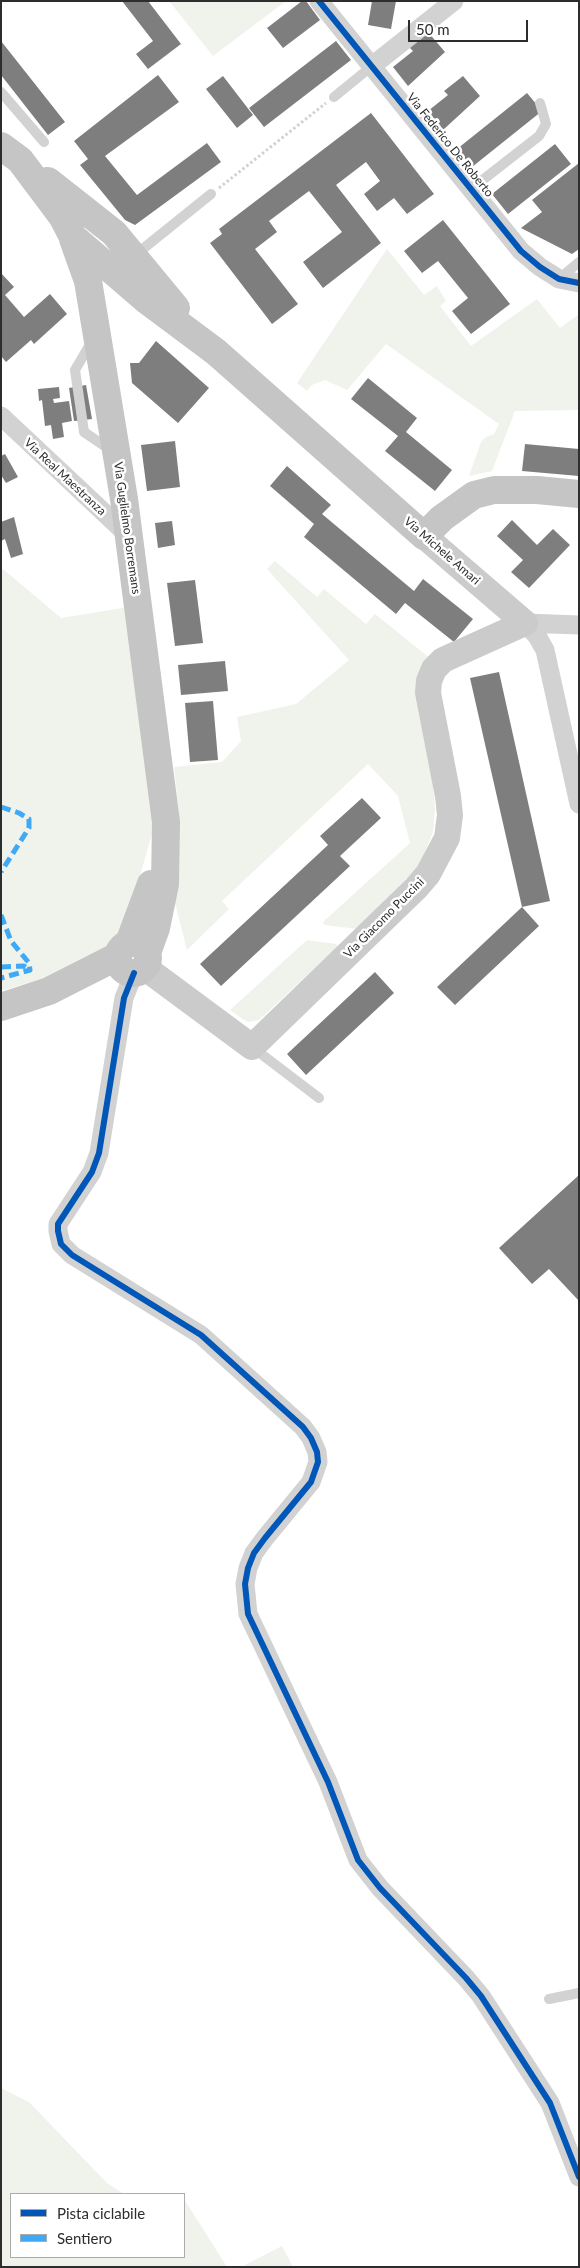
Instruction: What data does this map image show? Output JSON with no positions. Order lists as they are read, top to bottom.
{
  "streets": {
    "main road": ["Via Guglielmo Borremans", "Via Michele Amari", "Via Giacomo Puccini"],
    "street": ["Via Federico De Roberto", "Via Real Maestranza"]
  },
  "crossings": [
    ["Via Real Maestranza", "Via Guglielmo Borremans"],
    ["Via Michele Amari", "Via Giacomo Puccini"]
  ],
  "legend": ["Pista ciclabile", "Sentiero"],
  "scale_bar": "50 m"
}
